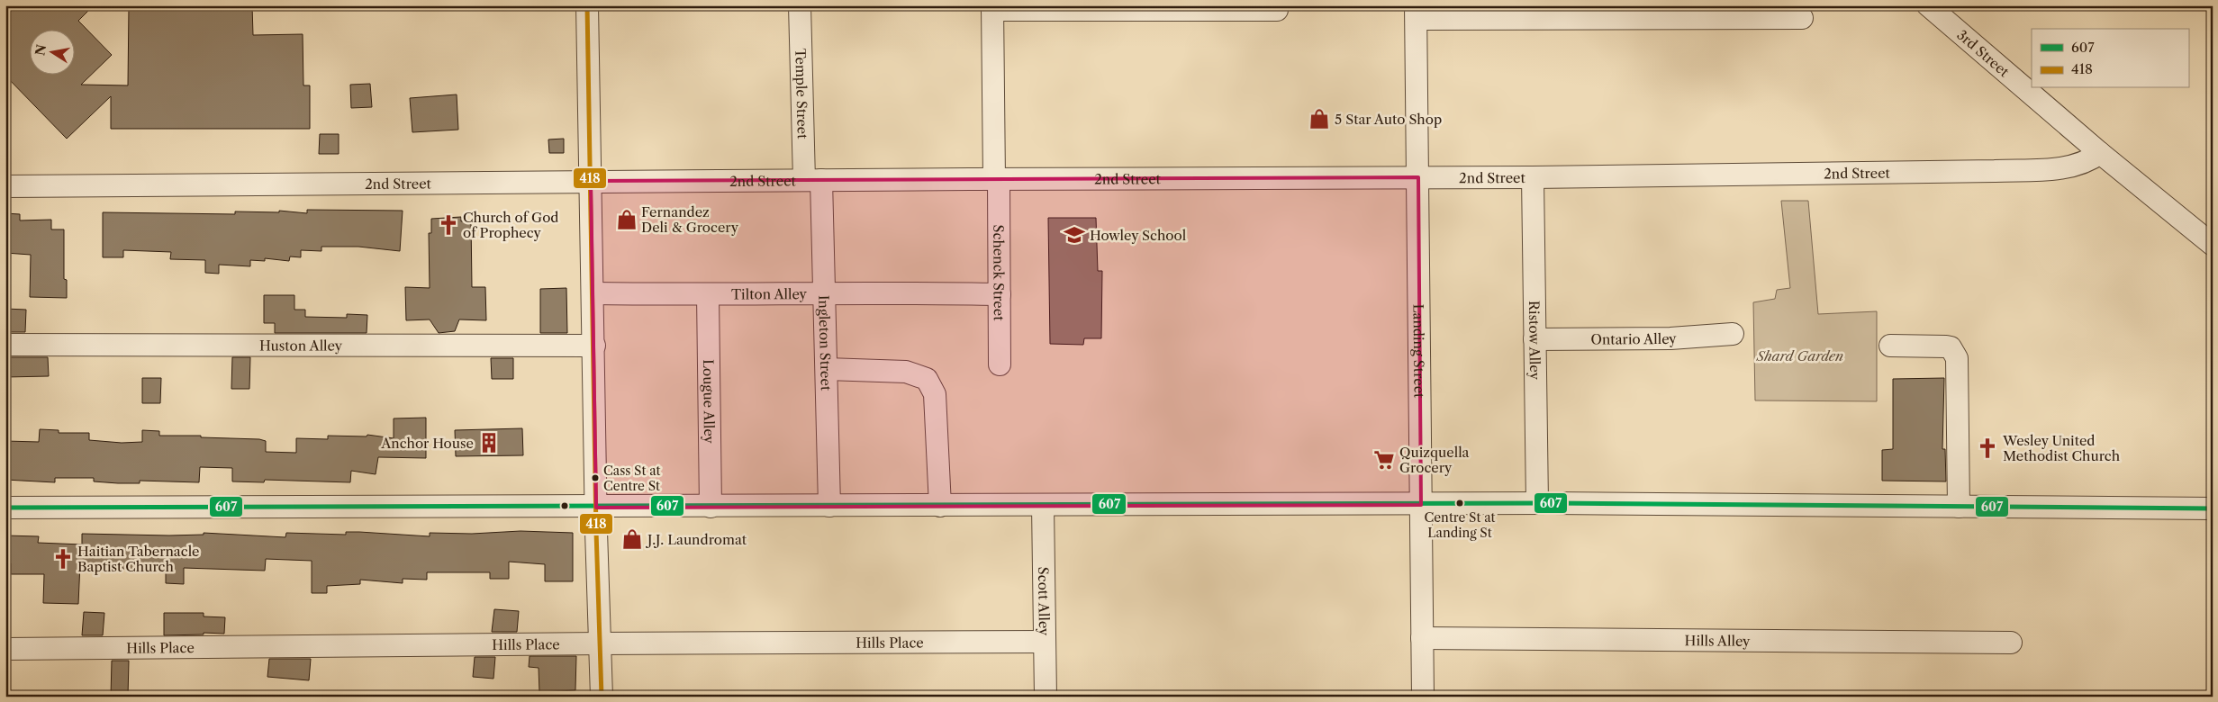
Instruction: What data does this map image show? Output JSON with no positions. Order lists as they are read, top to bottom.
{
  "streets": {
    "street": [
      "3rd Street",
      "Temple Street",
      "2nd Street",
      "Schenck Street",
      "Tilton Alley",
      "Ontario Alley",
      "Ristow Alley",
      "Ingleton Street",
      "Huston Alley",
      "Landing Street",
      "Lougue Alley",
      "Scott Alley",
      "Hills Alley",
      "Hills Place"
    ]
  },
  "crossings": [
    ["3rd Street", "2nd Street"],
    ["Temple Street", "2nd Street"],
    ["Temple Street", "Ingleton Street"],
    ["2nd Street", "Schenck Street"],
    ["2nd Street", "Ristow Alley"],
    ["2nd Street", "Ingleton Street"],
    ["2nd Street", "Landing Street"],
    ["Schenck Street", "Tilton Alley"],
    ["Tilton Alley", "Ingleton Street"],
    ["Tilton Alley", "Lougue Alley"],
    ["Ontario Alley", "Ristow Alley"],
    ["Landing Street", "Hills Alley"],
    ["Scott Alley", "Hills Place"]
  ],
  "parks": ["Shard Garden"],
  "places": {
    "shop": ["5 Star Auto Shop", "Fernandez Deli & Grocery", "J.J. Laundromat"],
    "church": ["Church of God of Prophecy", "Wesley United Methodist Church", "Haitian Tabernacle Baptist Church"],
    "school or university": ["Howley School"],
    "building": ["Anchor House"],
    "supermarket": ["Quizquella Grocery"],
    "other": ["Cass St at Centre St", "Centre St at Landing St"]
  },
  "lines": ["transit line 418", "transit line 607"],
  "legend": ["607", "418"],
  "north": "left"
}
